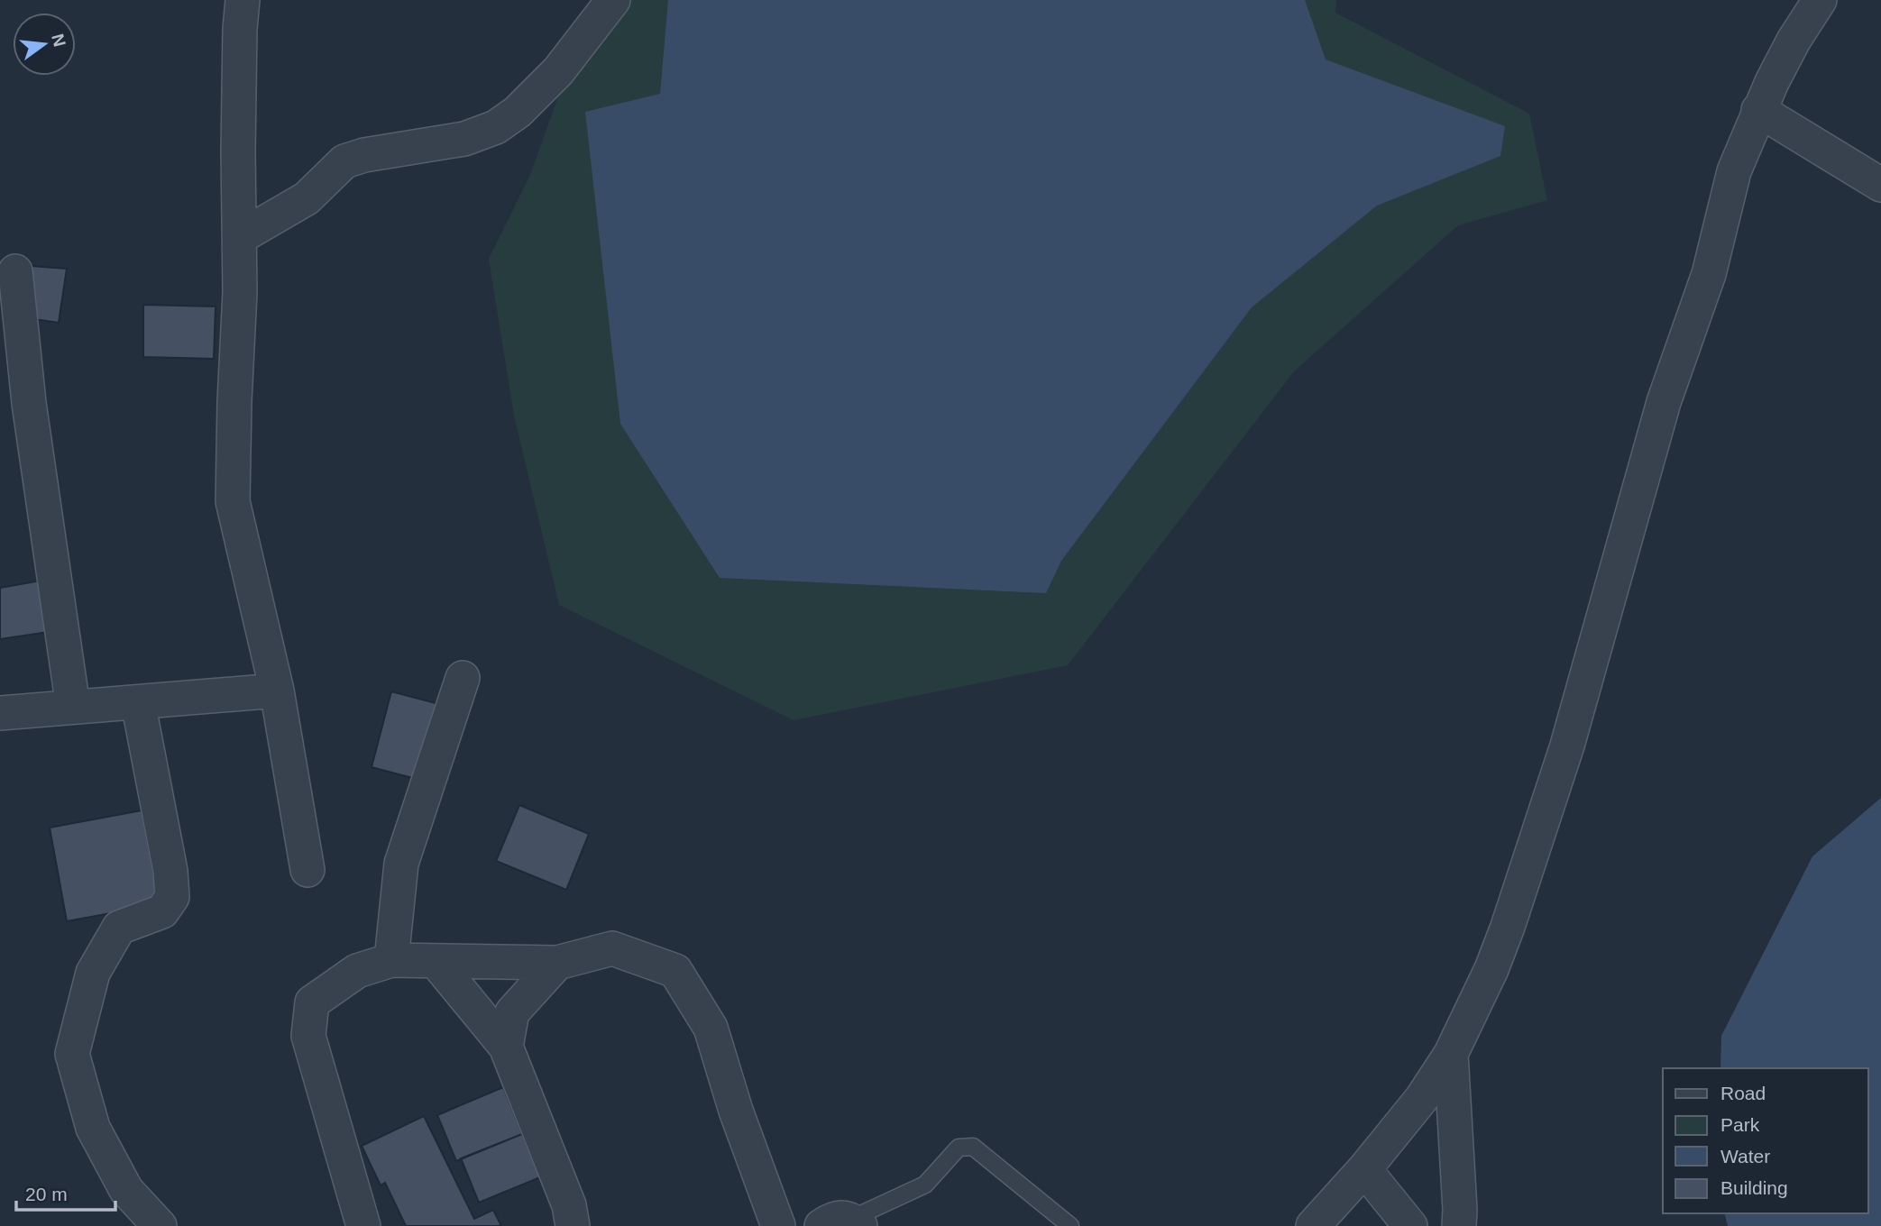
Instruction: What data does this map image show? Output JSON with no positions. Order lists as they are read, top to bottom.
{
  "legend": [
    "Road",
    "Park",
    "Water",
    "Building"
  ],
  "scale_bar": "20 m",
  "north": "right"
}
